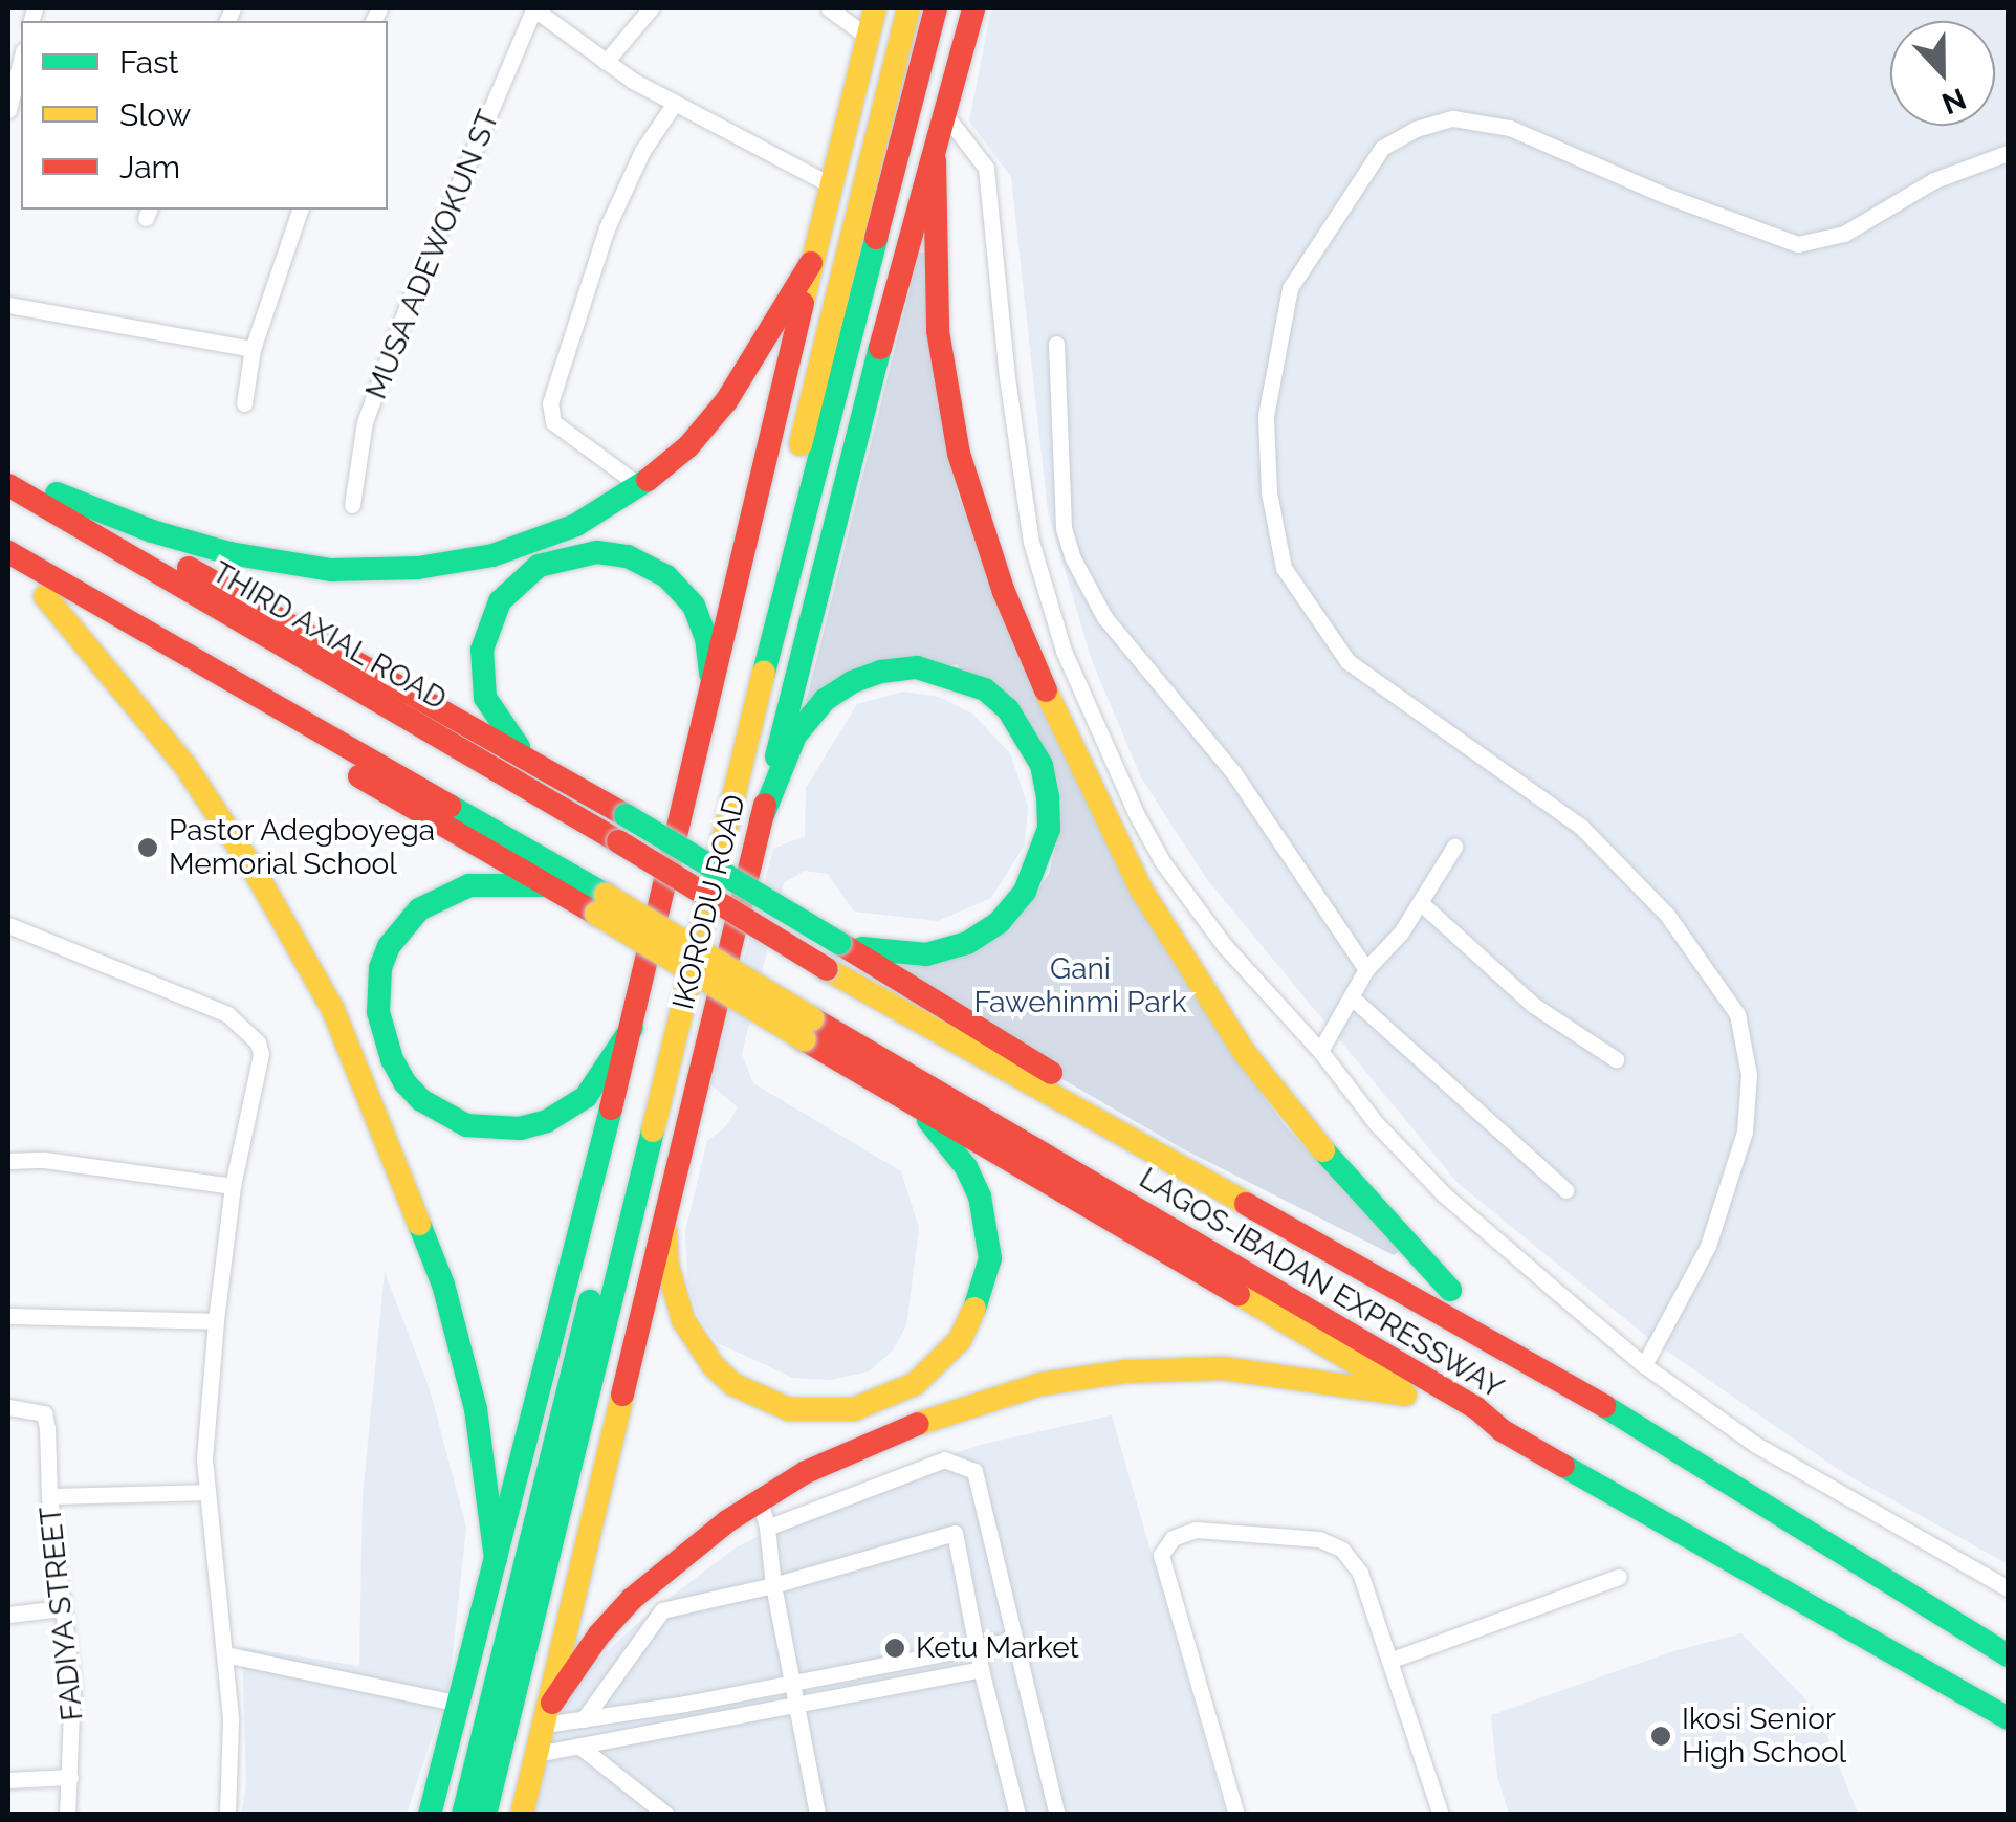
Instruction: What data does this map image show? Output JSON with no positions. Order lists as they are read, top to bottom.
{
  "streets": {
    "main road": ["THIRD AXIAL ROAD", "IKORODU ROAD", "LAGOS-IBADAN EXPRESSWAY"],
    "street": ["MUSA ADEWOKUN ST", "FADIYA STREET"]
  },
  "crossings": [
    ["THIRD AXIAL ROAD", "LAGOS-IBADAN EXPRESSWAY"]
  ],
  "parks": ["Gani Fawehinmi Park"],
  "places": ["Pastor Adegboyega Memorial School", "Ketu Market", "Ikosi Senior High School"],
  "legend": ["Fast", "Slow", "Jam"],
  "north": "bottom"
}
